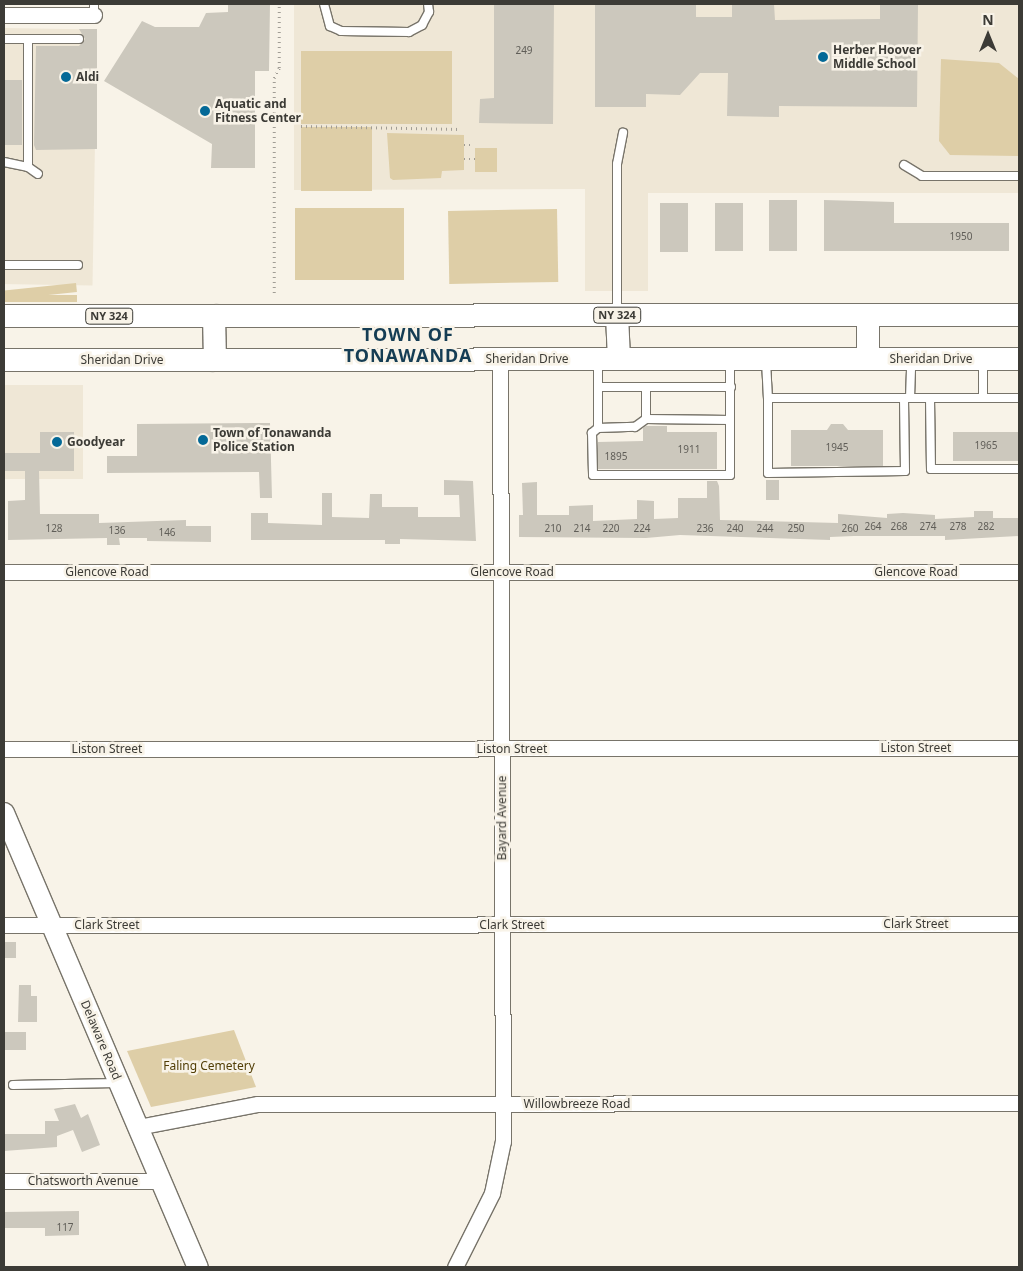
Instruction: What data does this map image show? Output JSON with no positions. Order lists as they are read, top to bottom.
{
  "streets": {
    "main road": ["NY 324", "Sheridan Drive"],
    "street": [
      "Glencove Road",
      "Liston Street",
      "Bayard Avenue",
      "Clark Street",
      "Delaware Road",
      "Willowbreeze Road",
      "Chatsworth Avenue"
    ]
  },
  "crossings": [
    ["Sheridan Drive", "Bayard Avenue"],
    ["Glencove Road", "Bayard Avenue"],
    ["Liston Street", "Bayard Avenue"],
    ["Bayard Avenue", "Clark Street"],
    ["Bayard Avenue", "Willowbreeze Road"],
    ["Clark Street", "Delaware Road"],
    ["Delaware Road", "Willowbreeze Road"],
    ["Delaware Road", "Chatsworth Avenue"]
  ],
  "districts": ["TOWN OF TONAWANDA"],
  "parks": ["Faling Cemetery"],
  "places": [
    "Herber Hoover Middle School",
    "Aldi",
    "Aquatic and Fitness Center",
    "Town of Tonawanda Police Station",
    "Goodyear"
  ],
  "house_numbers": [
    "249",
    "1950",
    "1965",
    "1945",
    "1911",
    "1895",
    "264",
    "268",
    "274",
    "278",
    "282",
    "128",
    "210",
    "214",
    "220",
    "224",
    "236",
    "240",
    "244",
    "250",
    "260",
    "136",
    "146",
    "117"
  ],
  "north": "top"
}
